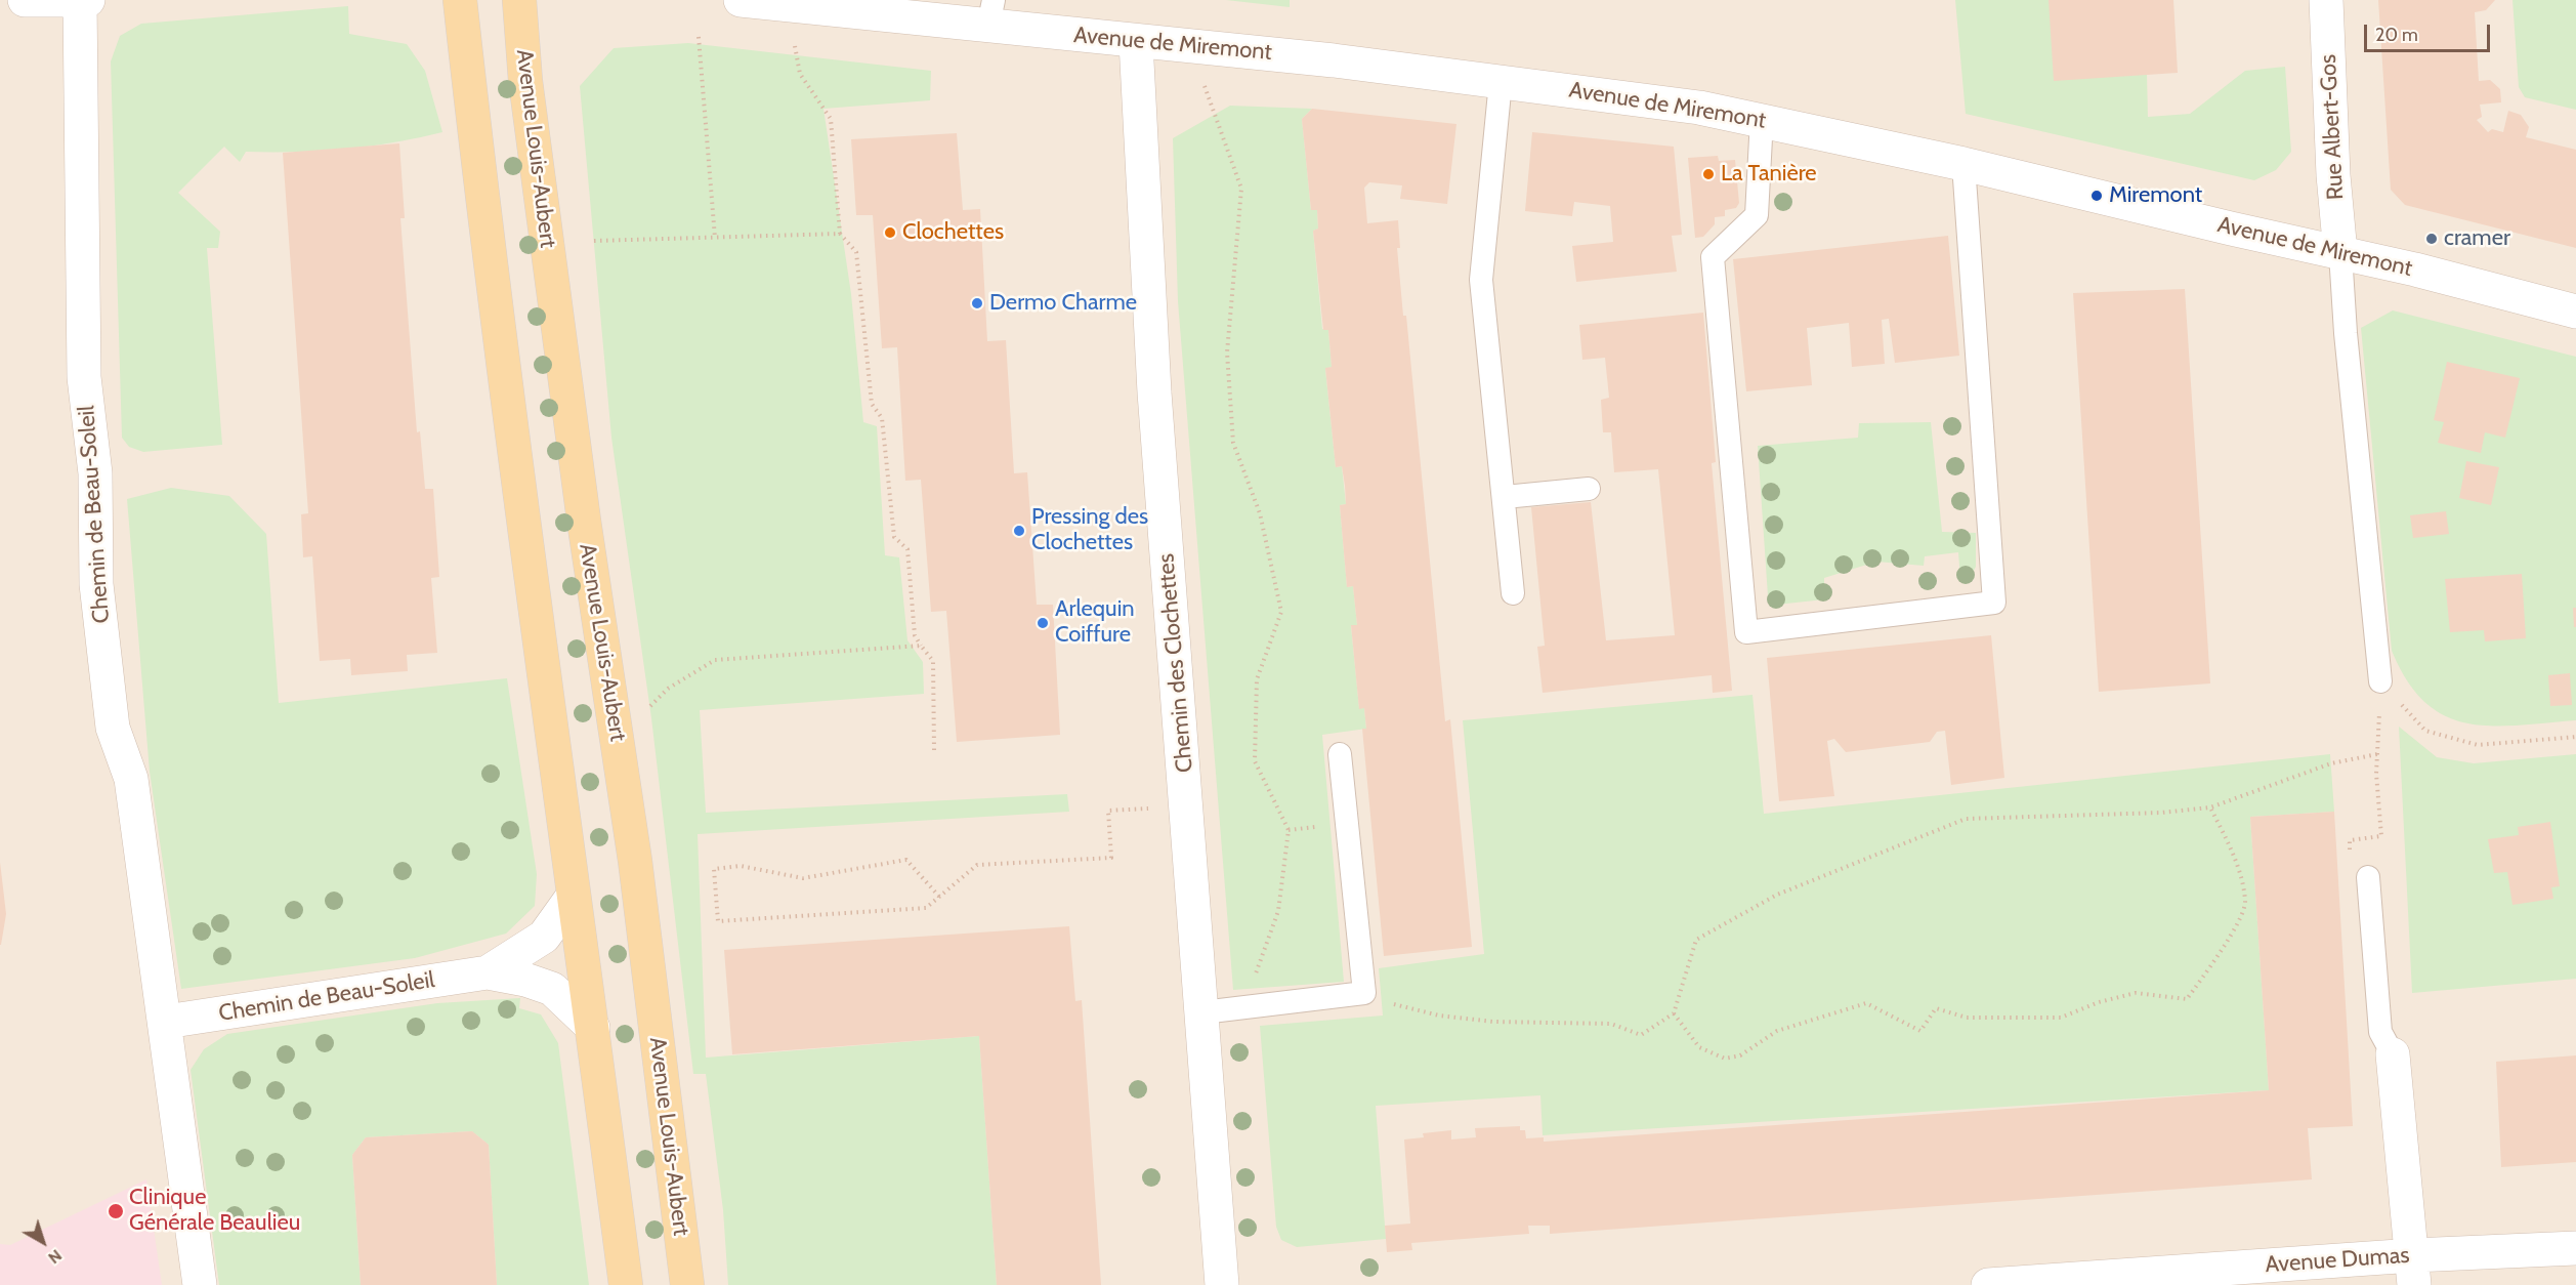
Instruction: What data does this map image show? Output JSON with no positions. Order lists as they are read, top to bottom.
{
  "streets": {
    "main road": ["Avenue Louis-Aubert"],
    "street": [
      "Avenue de Miremont",
      "Rue Albert-Gos",
      "Chemin de Beau-Soleil",
      "Chemin des Clochettes",
      "Avenue Dumas"
    ]
  },
  "crossings": [
    ["Avenue de Miremont", "Rue Albert-Gos"],
    ["Avenue de Miremont", "Chemin des Clochettes"]
  ],
  "places": [
    "La Tanière",
    "Miremont",
    "Clochettes",
    "cramer",
    "Dermo Charme",
    "Pressing des Clochettes",
    "Arlequin Coiffure",
    "Clinique Générale Beaulieu"
  ],
  "scale_bar": "20 m",
  "north": "bottom right"
}
